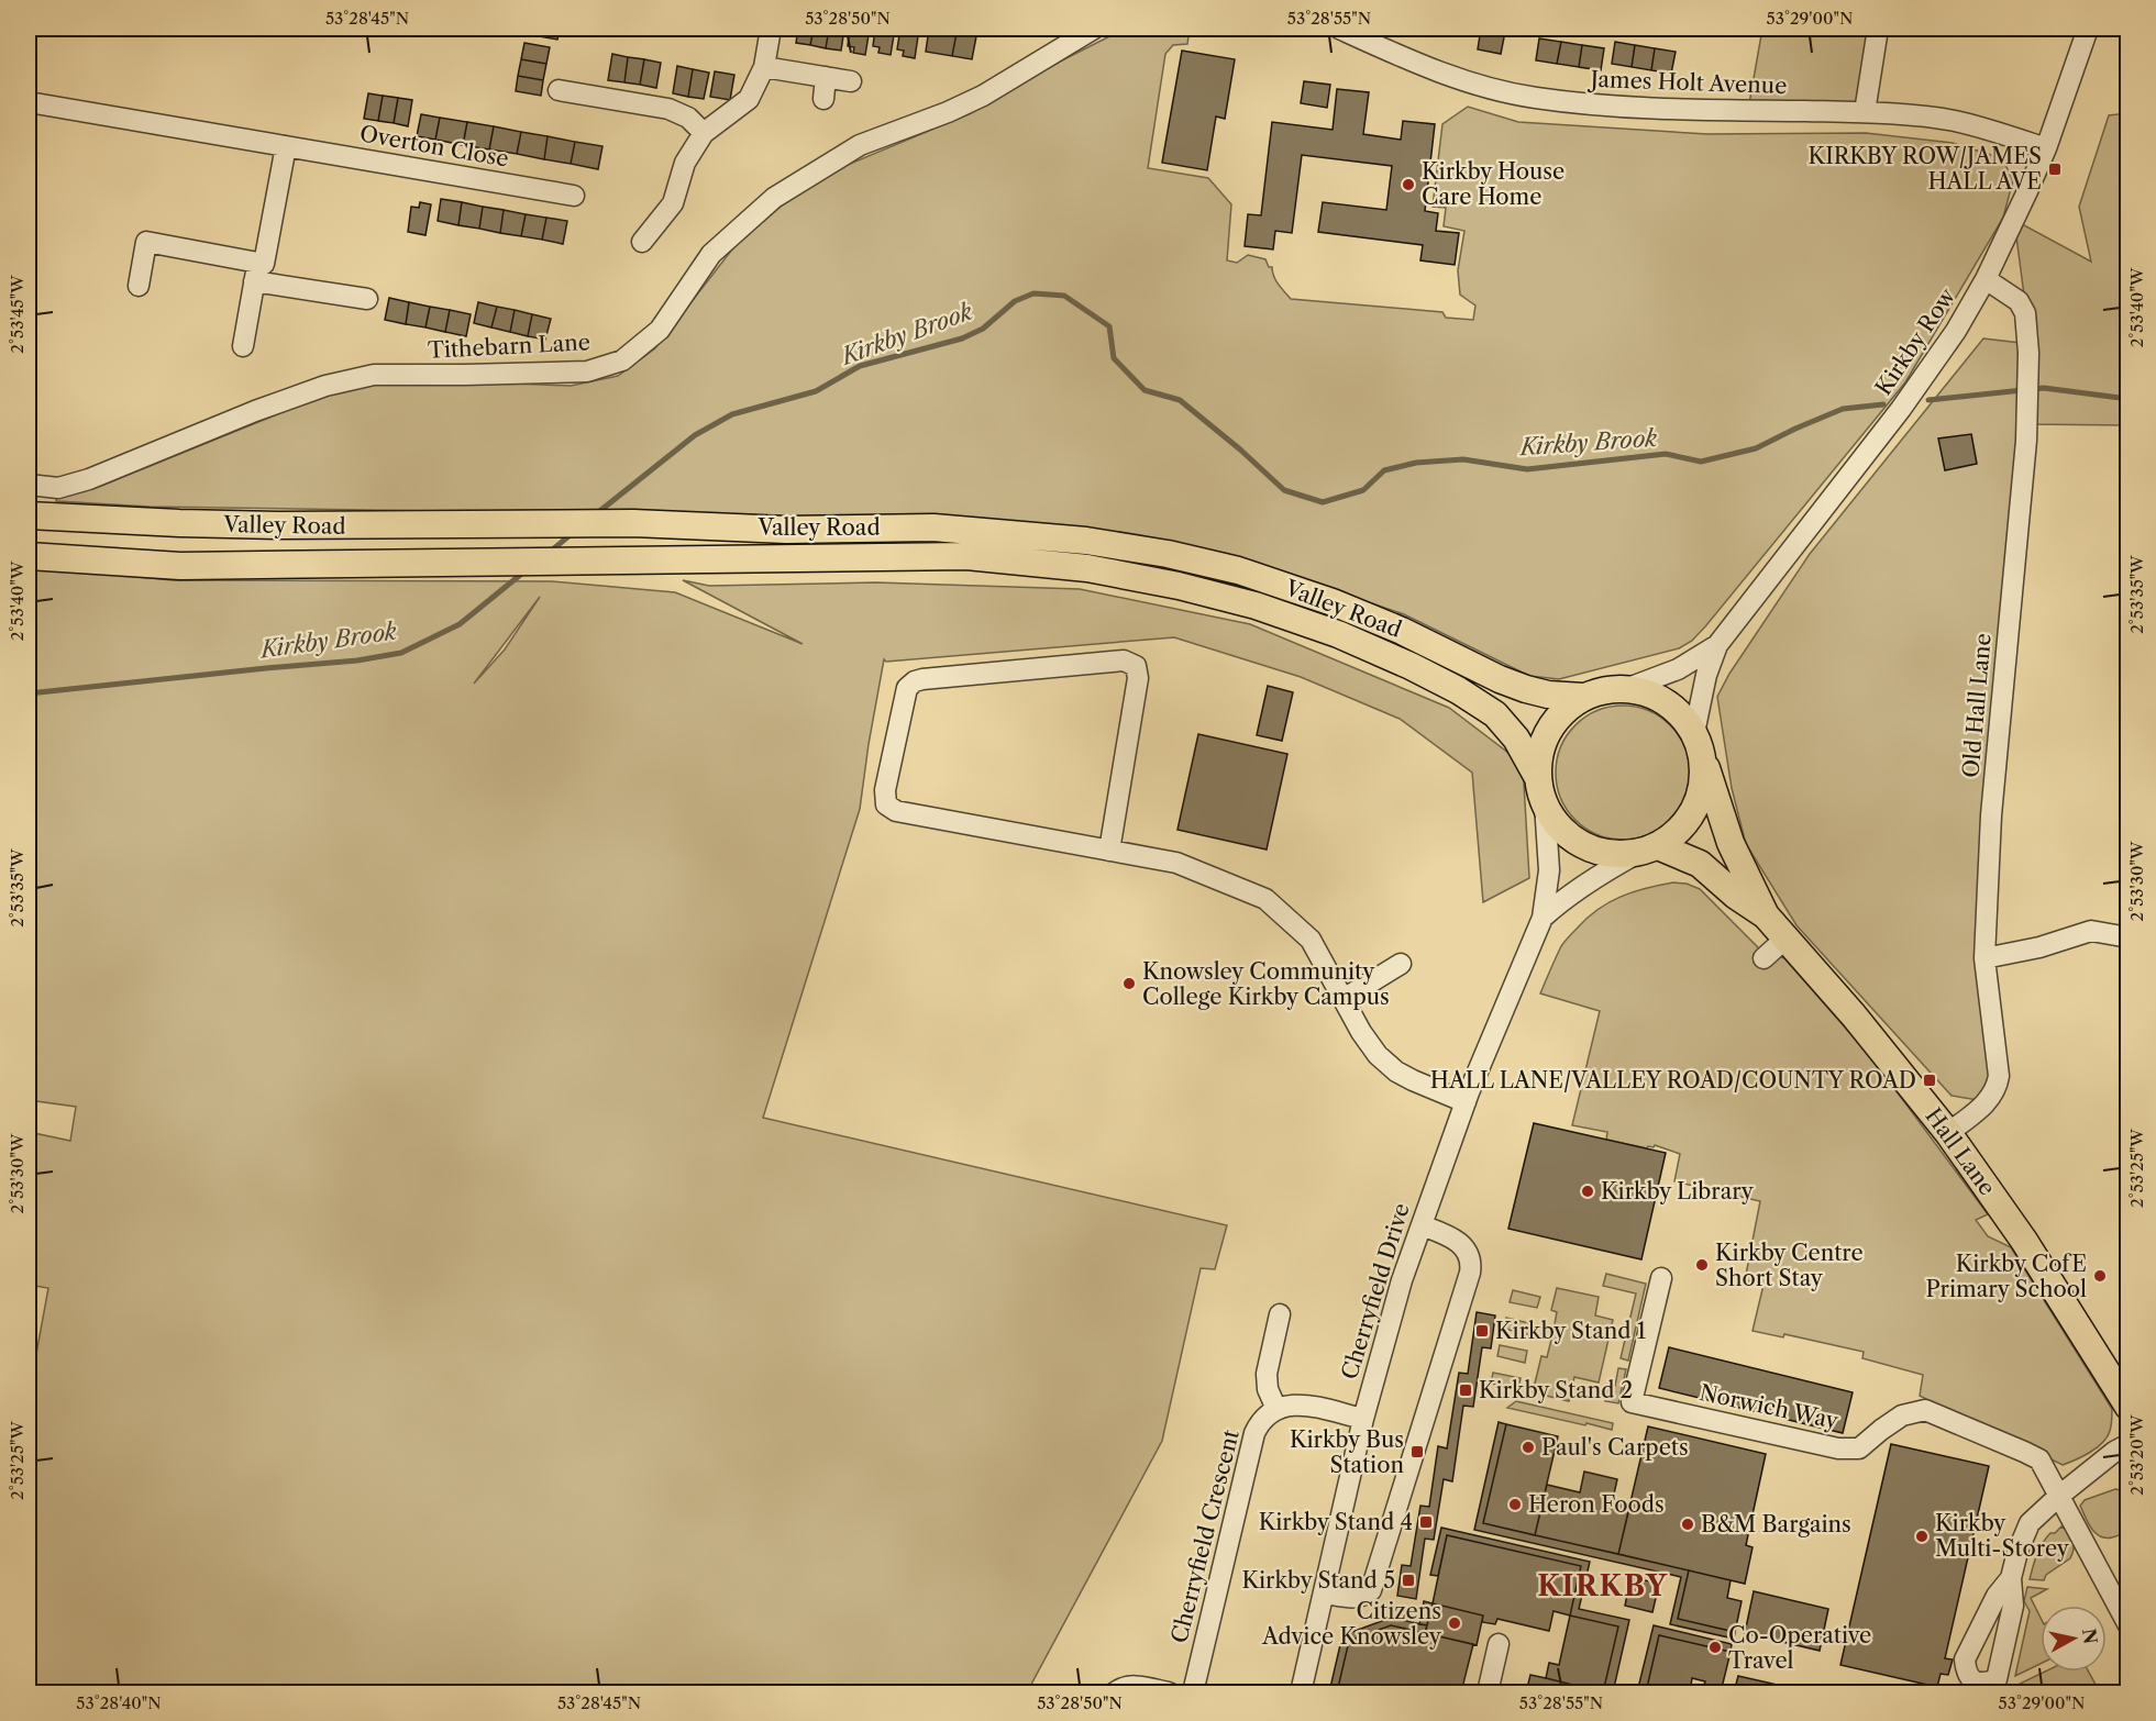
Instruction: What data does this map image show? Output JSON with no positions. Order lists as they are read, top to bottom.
{
  "streets": {
    "main road": ["Valley Road", "Hall Lane"],
    "street": [
      "James Holt Avenue",
      "Overton Close",
      "Kirkby Row",
      "Tithebarn Lane",
      "Old Hall Lane",
      "Cherryfield Drive",
      "Norwich Way",
      "Cherryfield Crescent"
    ]
  },
  "crossings": [
    ["James Holt Avenue", "Kirkby Row"],
    ["Kirkby Row", "Valley Road"],
    ["Kirkby Row", "Old Hall Lane"],
    ["Kirkby Row", "Hall Lane"],
    ["Kirkby Row", "Cherryfield Drive"],
    ["Valley Road", "Hall Lane"],
    ["Valley Road", "Cherryfield Drive"],
    ["Old Hall Lane", "Hall Lane"],
    ["Hall Lane", "Cherryfield Drive"]
  ],
  "districts": ["KIRKBY"],
  "water": ["Kirkby Brook"],
  "places": {
    "transit": [
      "KIRKBY ROW/JAMES HALL AVE",
      "HALL LANE/VALLEY ROAD/COUNTY ROAD",
      "Kirkby Stand 1",
      "Kirkby Stand 2",
      "Kirkby Bus Station",
      "Kirkby Stand 4",
      "Kirkby Stand 5"
    ],
    "other": [
      "Kirkby House Care Home",
      "Knowsley Community College Kirkby Campus",
      "Kirkby Library",
      "Kirkby Centre Short Stay",
      "Kirkby CofE Primary School",
      "Paul's Carpets",
      "Heron Foods",
      "B&M Bargains",
      "Kirkby Multi-Storey",
      "Citizens Advice Knowsley",
      "Co-Operative Travel"
    ]
  },
  "north": "right",
  "coordinates": [
    "53°28'45\"N",
    "53°28'50\"N",
    "53°28'55\"N",
    "53°29'00\"N",
    "2°53'40\"W",
    "2°53'45\"W",
    "2°53'35\"W",
    "2°53'30\"W",
    "2°53'25\"W",
    "2°53'20\"W",
    "53°28'40\"N"
  ]
}
